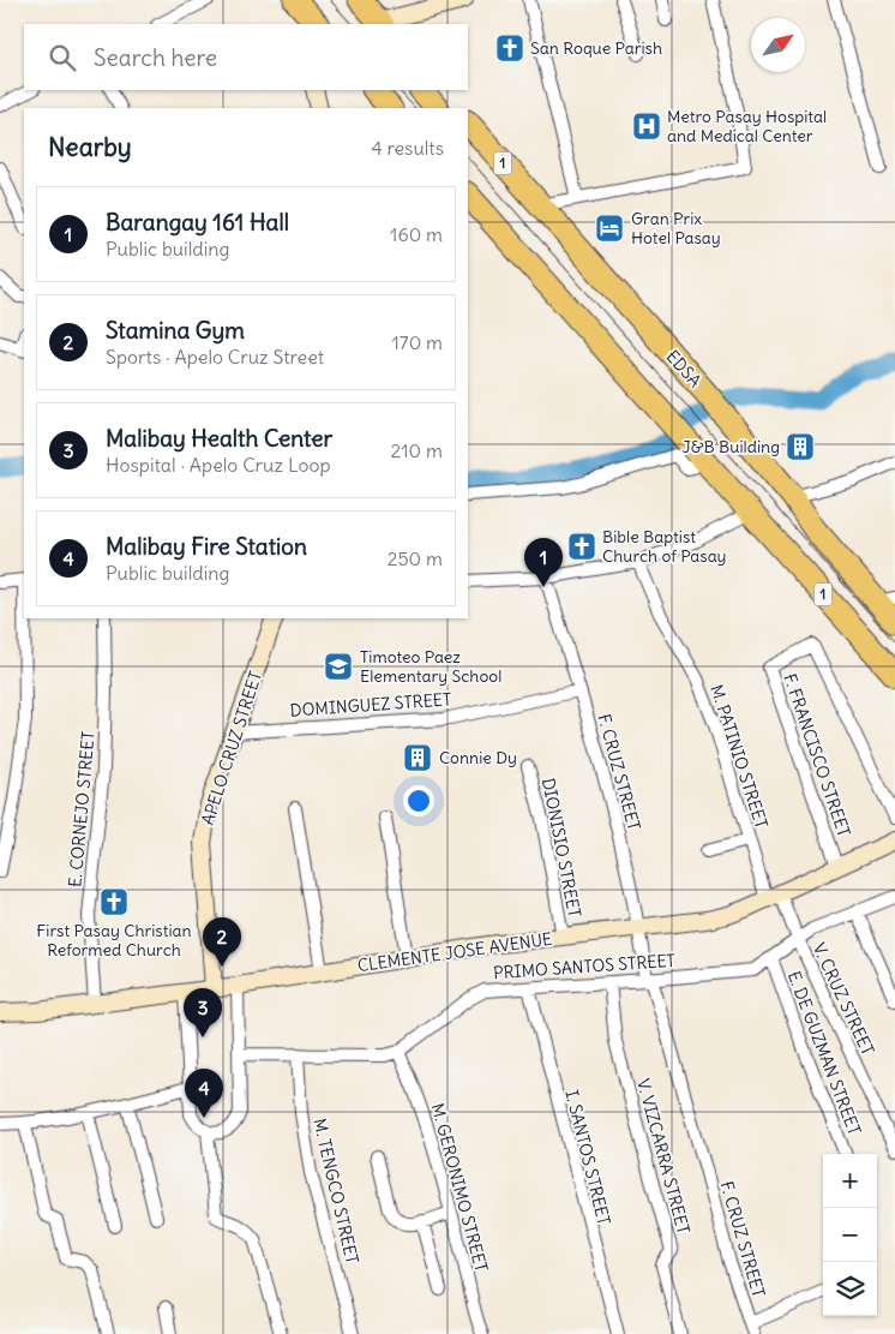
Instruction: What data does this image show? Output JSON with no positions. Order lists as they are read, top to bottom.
{
  "streets": {
    "highway": ["1", "EDSA"],
    "street": [
      "DOMINGUEZ STREET",
      "APELO CRUZ STREET",
      "F. FRANCISCO STREET",
      "M. PATINIO STREET",
      "F. CRUZ STREET",
      "E. CORNEJO STREET",
      "DIONISIO STREET",
      "CLEMENTE JOSE AVENUE",
      "PRIMO SANTOS STREET",
      "V. CRUZ STREET",
      "E. DE GUZMAN STREET",
      "V. VIZCARRA STREET",
      "I. SANTOS STREET",
      "M. GERONIMO STREET",
      "M. TENGCO STREET"
    ]
  },
  "crossings": [
    ["DOMINGUEZ STREET", "APELO CRUZ STREET"],
    ["DOMINGUEZ STREET", "F. CRUZ STREET"],
    ["APELO CRUZ STREET", "CLEMENTE JOSE AVENUE"],
    ["F. FRANCISCO STREET", "CLEMENTE JOSE AVENUE"],
    ["M. PATINIO STREET", "CLEMENTE JOSE AVENUE"],
    ["M. PATINIO STREET", "V. CRUZ STREET"],
    ["F. CRUZ STREET", "CLEMENTE JOSE AVENUE"],
    ["F. CRUZ STREET", "PRIMO SANTOS STREET"],
    ["E. CORNEJO STREET", "CLEMENTE JOSE AVENUE"],
    ["DIONISIO STREET", "CLEMENTE JOSE AVENUE"],
    ["CLEMENTE JOSE AVENUE", "V. CRUZ STREET"],
    ["PRIMO SANTOS STREET", "V. CRUZ STREET"],
    ["PRIMO SANTOS STREET", "E. DE GUZMAN STREET"],
    ["PRIMO SANTOS STREET", "V. VIZCARRA STREET"],
    ["PRIMO SANTOS STREET", "I. SANTOS STREET"],
    ["PRIMO SANTOS STREET", "M. GERONIMO STREET"]
  ],
  "places": {
    "church": ["San Roque Parish", "Bible Baptist Church of Pasay", "First Pasay Christian Reformed Church"],
    "hospital": ["Metro Pasay Hospital and Medical Center"],
    "hotel": ["Gran Prix Hotel Pasay"],
    "building": ["J&B Building", "Connie Dy"],
    "school or university": ["Timoteo Paez Elementary School"]
  },
  "north": "top right",
  "page": {
    "search": "Search here",
    "heading": ["Nearby", "4 results"],
    "list": [
      {
        "mark": "1",
        "name": "Barangay 161 Hall",
        "note": "Public building",
        "value": "160 m"
      },
      {
        "mark": "2",
        "name": "Stamina Gym",
        "note": "Sports · Apelo Cruz Street",
        "value": "170 m"
      },
      {
        "mark": "3",
        "name": "Malibay Health Center",
        "note": "Hospital · Apelo Cruz Loop",
        "value": "210 m"
      },
      {
        "mark": "4",
        "name": "Malibay Fire Station",
        "note": "Public building",
        "value": "250 m"
      }
    ],
    "pins": [
      "1",
      "2",
      "3",
      "4"
    ],
    "map_buttons": ["+", "−"]
  }
}
